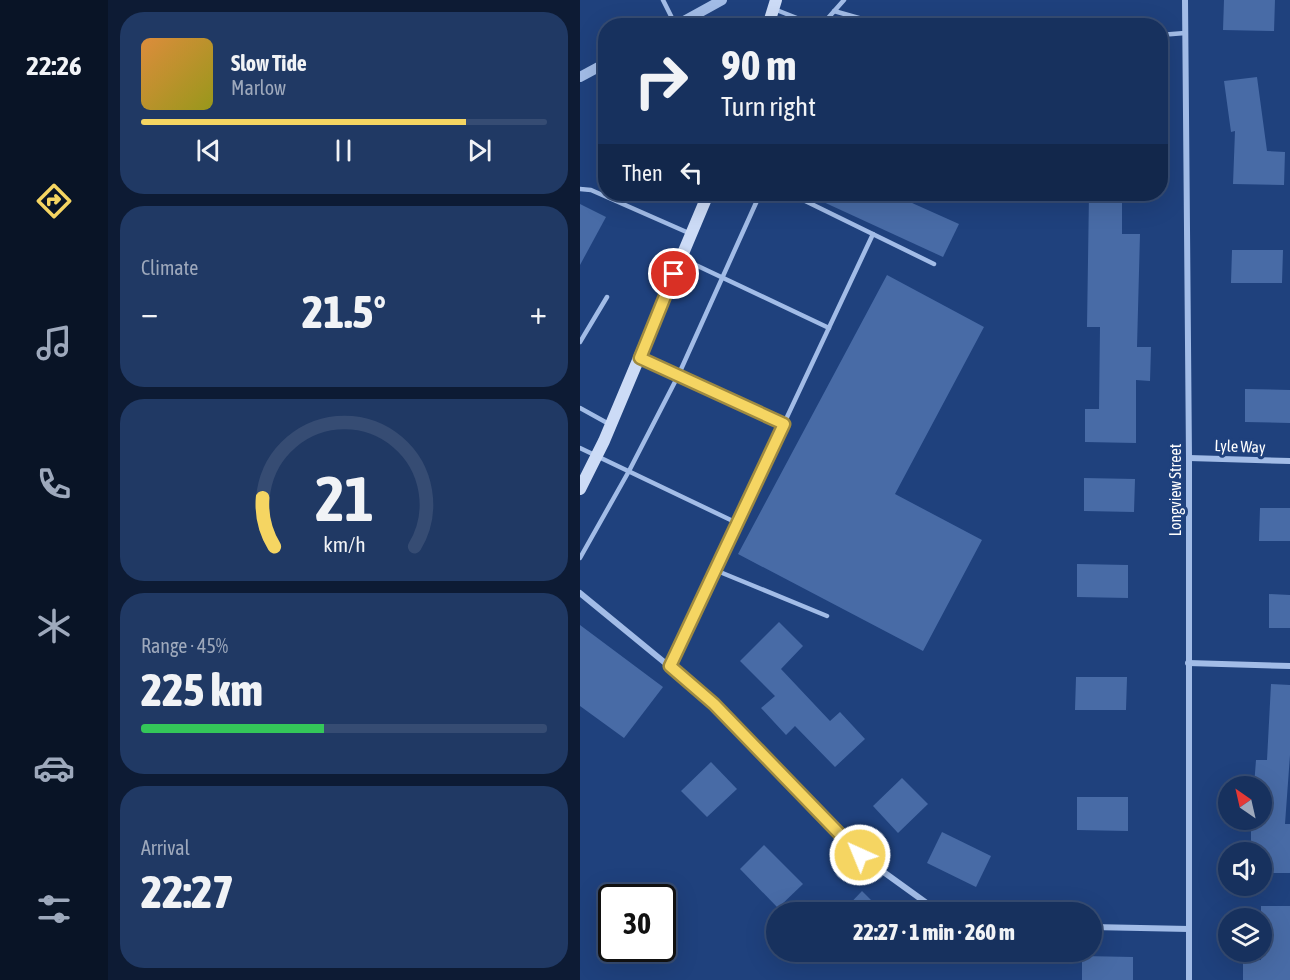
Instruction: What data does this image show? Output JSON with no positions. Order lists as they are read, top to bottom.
{
  "streets": {
    "street": ["Lyle Way", "Longview Street"]
  },
  "crossings": [
    ["Lyle Way", "Longview Street"]
  ],
  "north": "top left",
  "page": {
    "tabs": "22:26",
    "turn": ["90 m", "Turn right"],
    "song": ["Slow Tide", "Marlow"],
    "then": "Then",
    "tile": [
      "Climate",
      ["Range · 45%", "225 km"],
      ["Arrival", "22:27"]
    ],
    "heat": ["−", "21.5°", "+"],
    "limit": "30",
    "trip": "22:27 · 1 min · 260 m",
    "gauge": ["21", "km/h"]
  }
}
